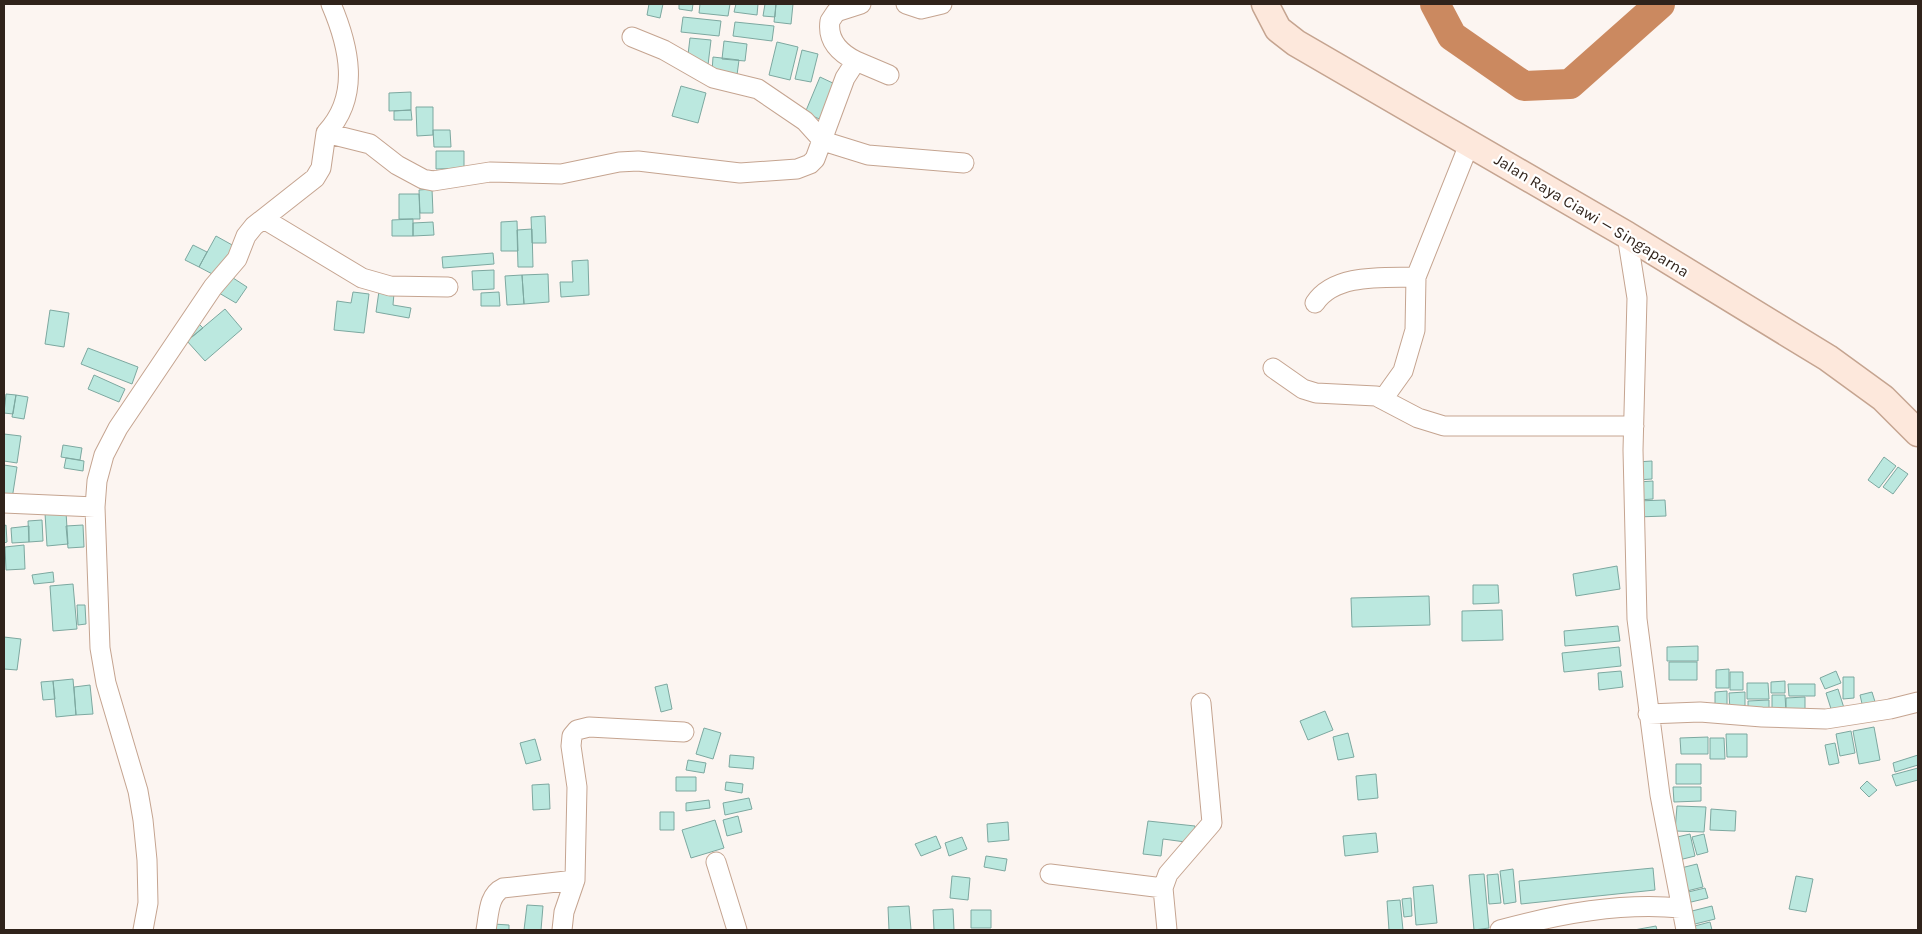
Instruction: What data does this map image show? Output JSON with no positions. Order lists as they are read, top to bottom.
{
  "streets": {
    "main road": ["Jalan Raya Ciawi — Singaparna"]
  }
}
